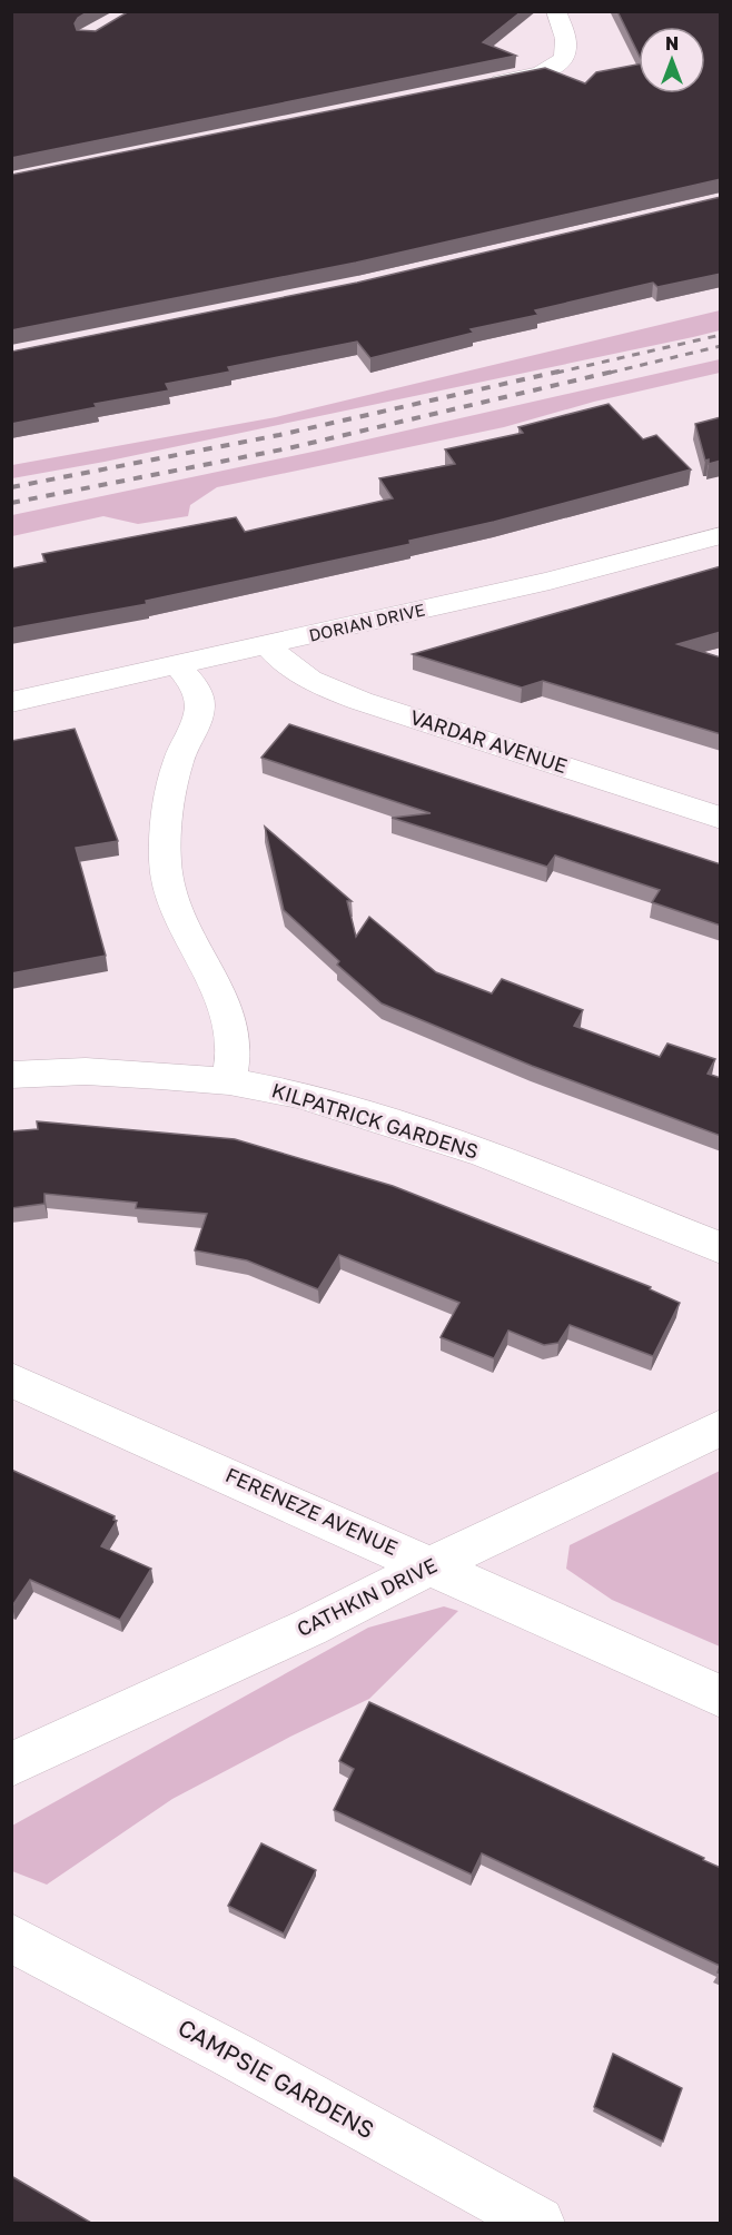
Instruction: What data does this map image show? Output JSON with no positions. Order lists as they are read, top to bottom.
{
  "streets": {
    "street": [
      "DORIAN DRIVE",
      "VARDAR AVENUE",
      "KILPATRICK GARDENS",
      "FERENEZE AVENUE",
      "CATHKIN DRIVE",
      "CAMPSIE GARDENS"
    ]
  },
  "crossings": [
    ["DORIAN DRIVE", "VARDAR AVENUE"],
    ["FERENEZE AVENUE", "CATHKIN DRIVE"]
  ],
  "north": "top"
}
